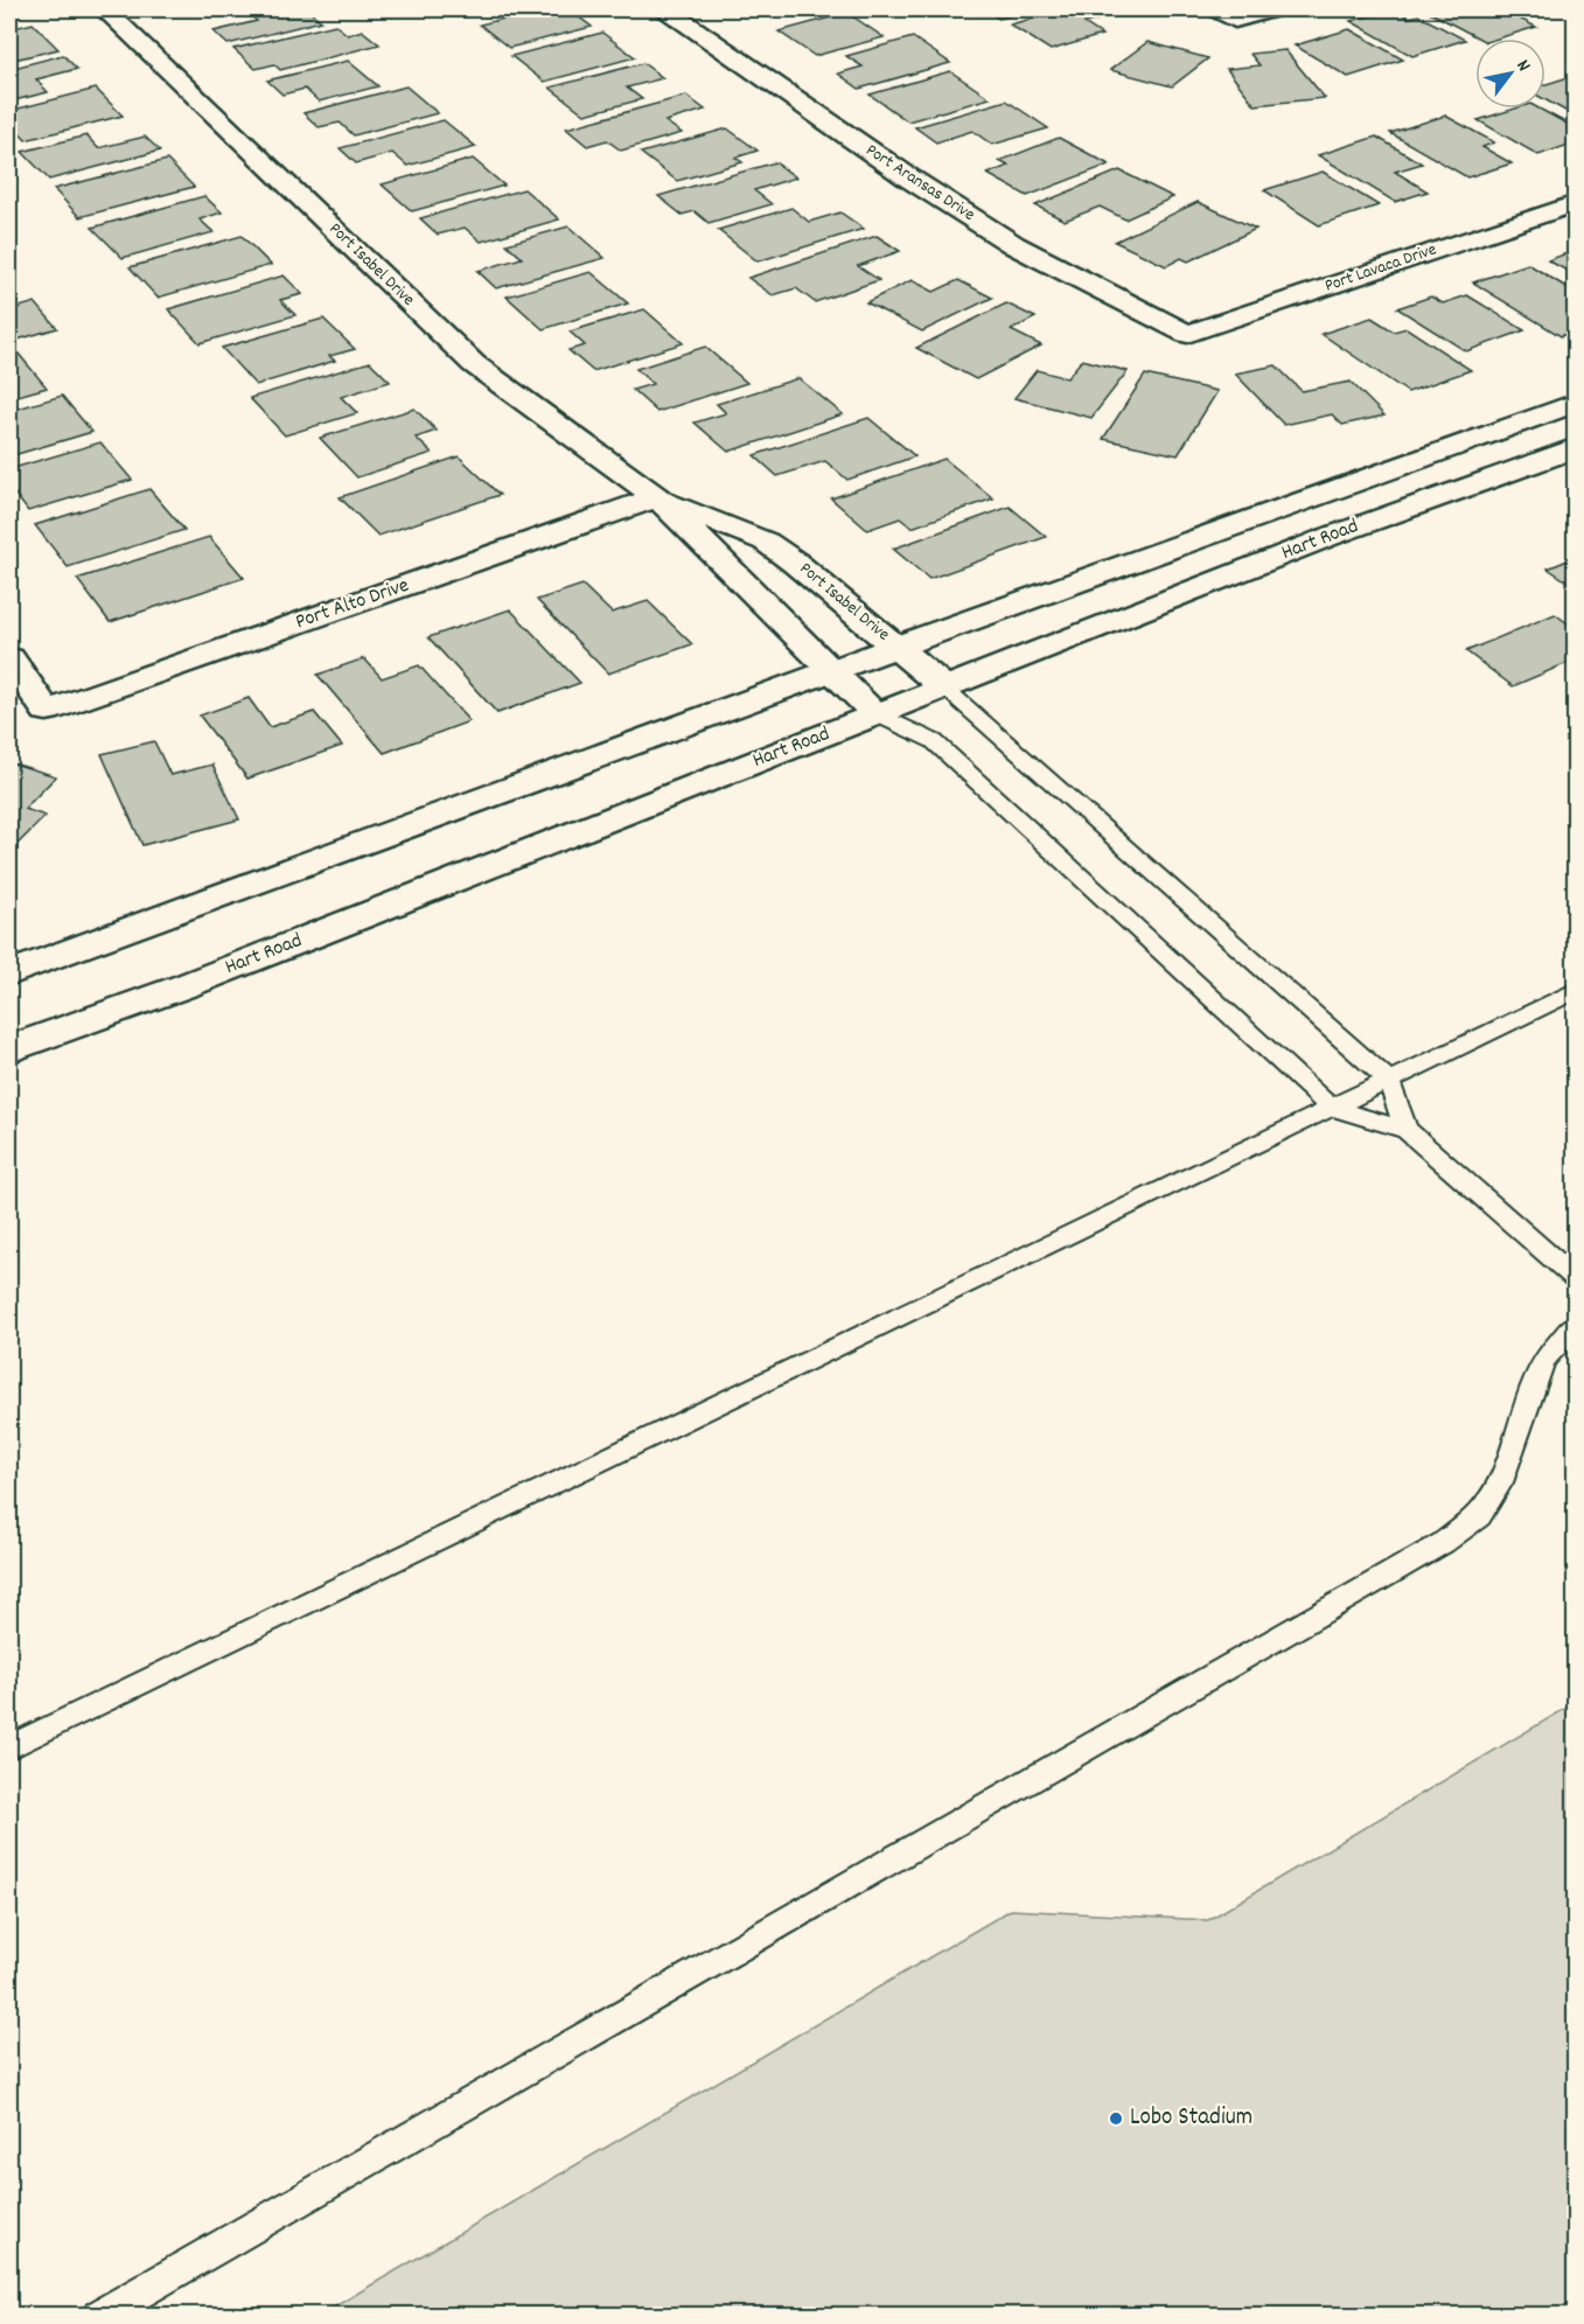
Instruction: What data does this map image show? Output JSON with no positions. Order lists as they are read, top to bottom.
{
  "streets": {
    "street": [
      "Port Aransas Drive",
      "Port Isabel Drive",
      "Port Lavaca Drive",
      "Hart Road",
      "Port Alto Drive"
    ]
  },
  "crossings": [
    ["Port Aransas Drive", "Port Lavaca Drive"],
    ["Port Isabel Drive", "Hart Road"],
    ["Port Isabel Drive", "Port Alto Drive"]
  ],
  "places": ["Lobo Stadium"],
  "north": "top right"
}
